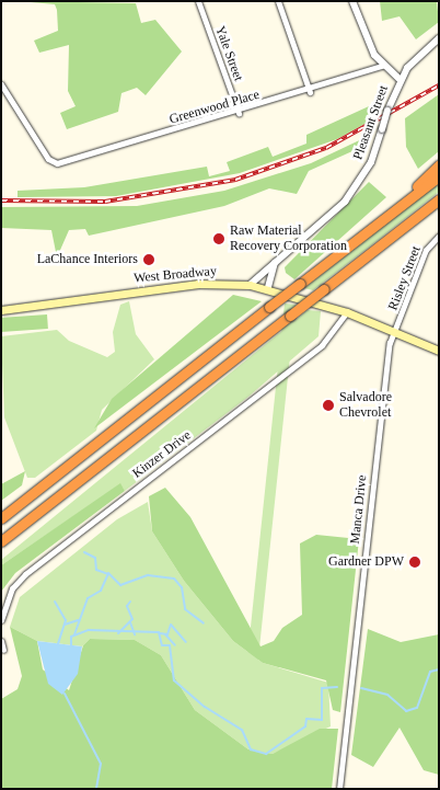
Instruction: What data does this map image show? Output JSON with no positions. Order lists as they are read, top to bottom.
{
  "streets": {
    "main road": ["West Broadway"],
    "street": [
      "Yale Street",
      "Greenwood Place",
      "Pleasant Street",
      "Risley Street",
      "Kinzer Drive",
      "Manca Drive"
    ]
  },
  "crossings": [
    ["Yale Street", "Greenwood Place"],
    ["Pleasant Street", "West Broadway"],
    ["West Broadway", "Risley Street"],
    ["West Broadway", "Kinzer Drive"],
    ["West Broadway", "Manca Drive"],
    ["Risley Street", "Manca Drive"]
  ],
  "places": [
    "Raw Material Recovery Corporation",
    "LaChance Interiors",
    "Salvadore Chevrolet",
    "Gardner DPW"
  ]
}
